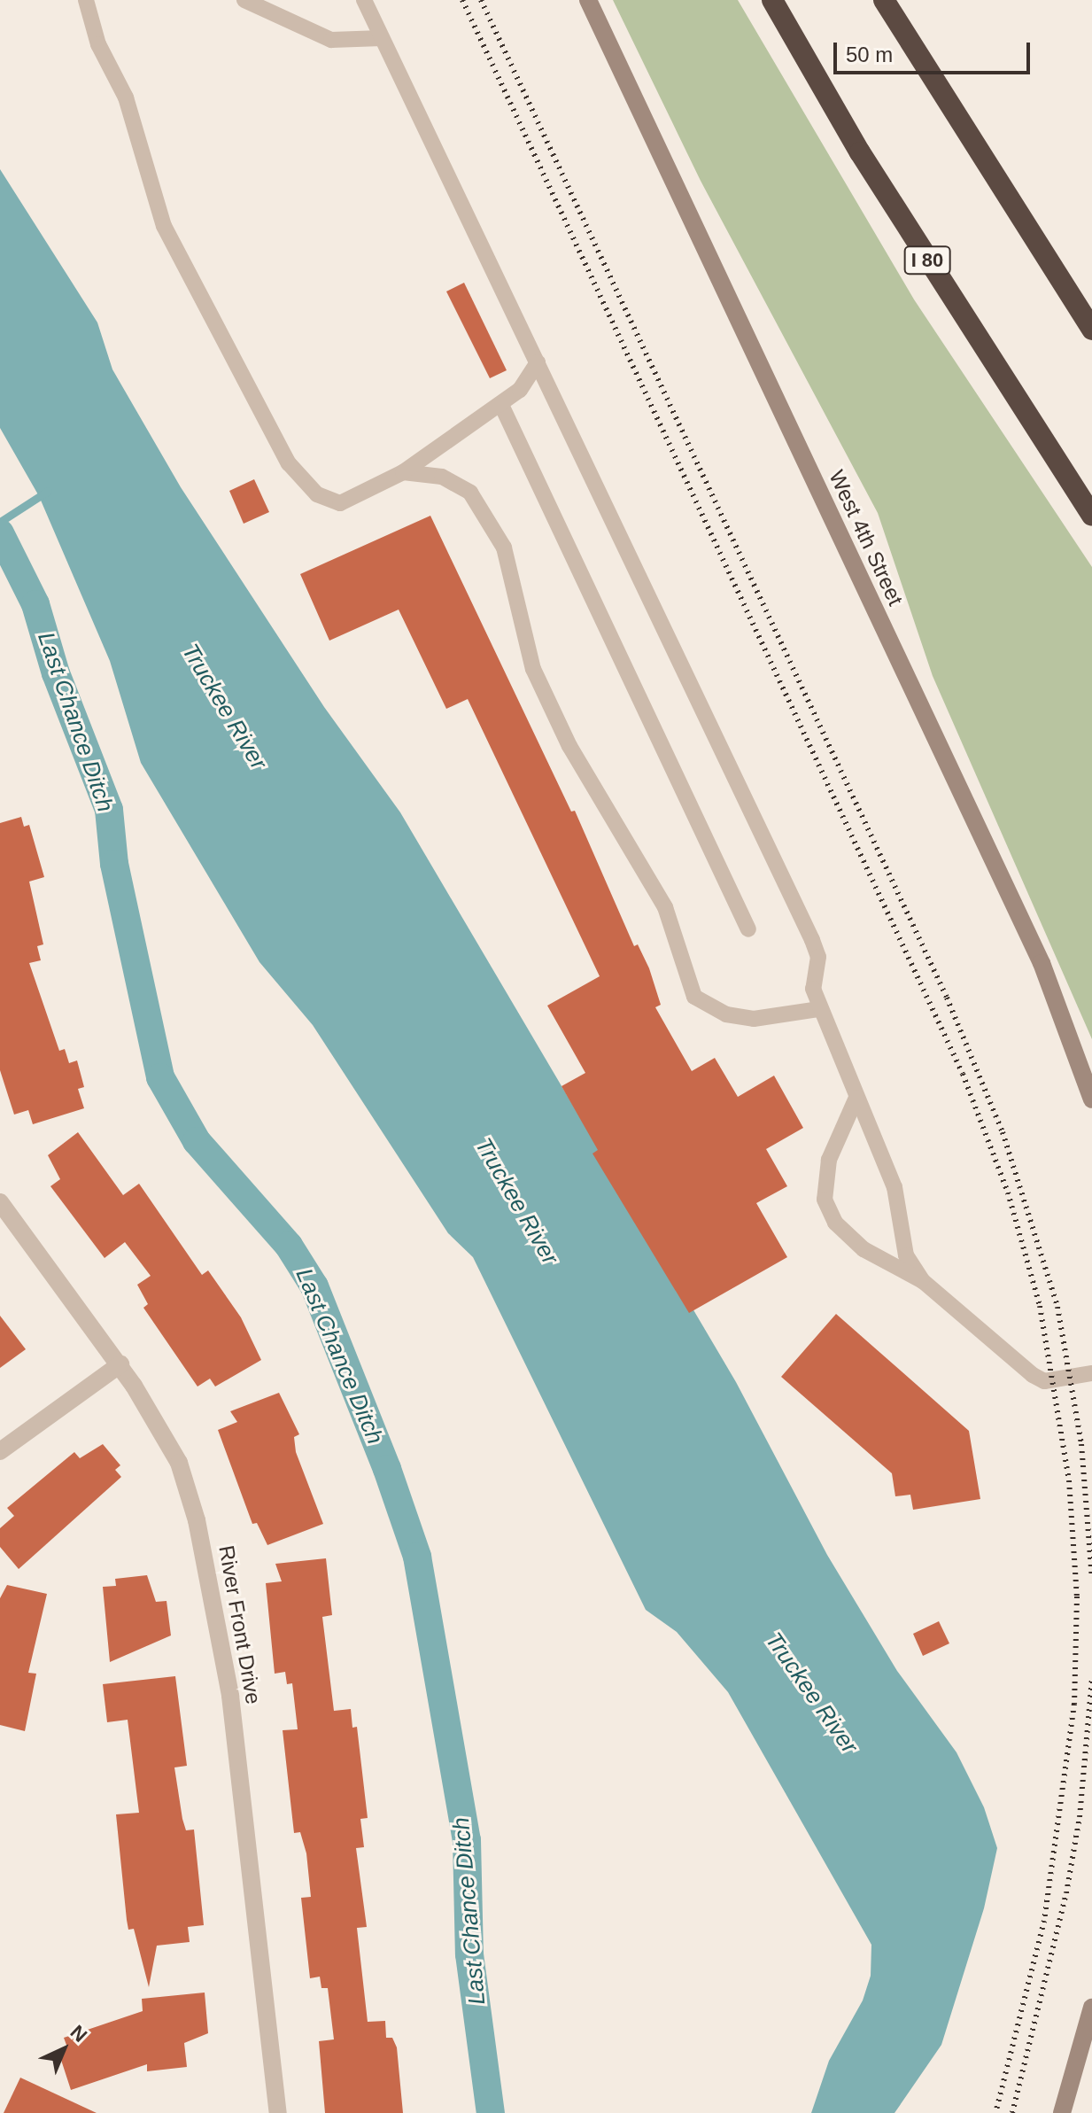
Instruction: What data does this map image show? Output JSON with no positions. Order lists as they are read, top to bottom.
{
  "streets": {
    "highway": ["I 80"],
    "main road": ["West 4th Street"],
    "street": ["River Front Drive"]
  },
  "water": ["Truckee River", "Last Chance Ditch"],
  "scale_bar": "50 m",
  "north": "top right"
}
